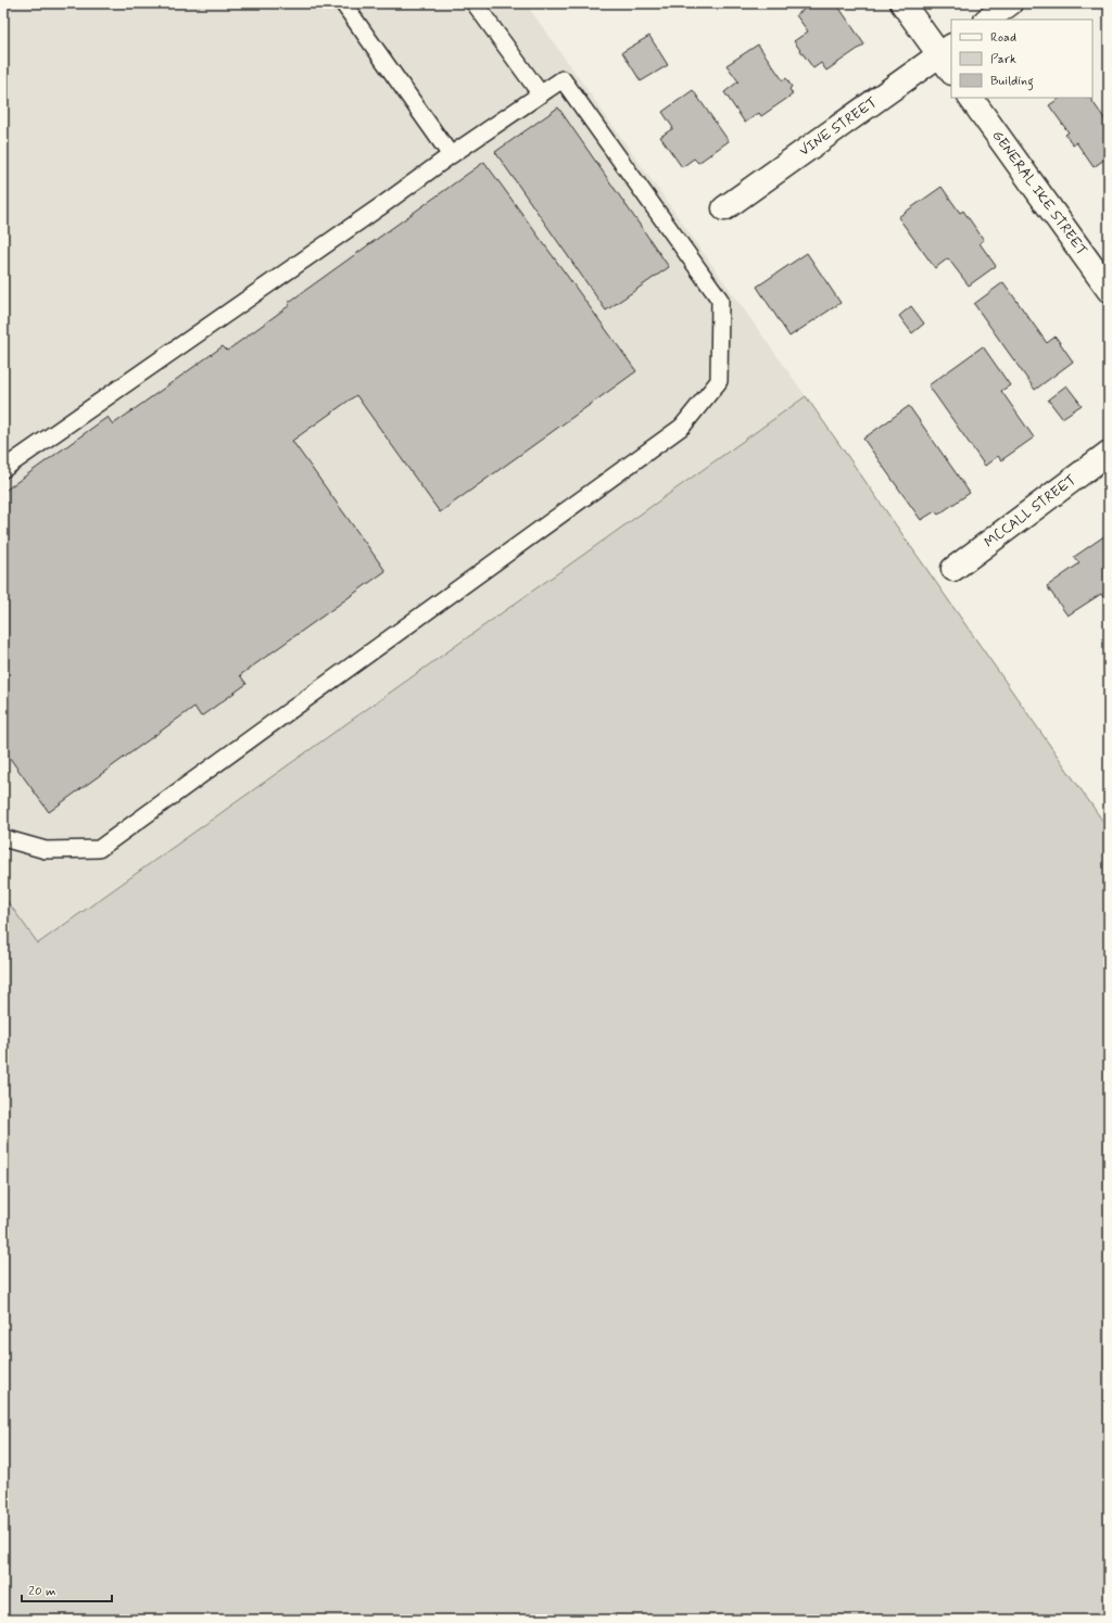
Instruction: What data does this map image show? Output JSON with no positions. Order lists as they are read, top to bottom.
{
  "streets": {
    "street": ["VINE STREET", "GENERAL IKE STREET", "MCCALL STREET"]
  },
  "legend": ["Road", "Park", "Building"],
  "scale_bar": "20 m"
}
